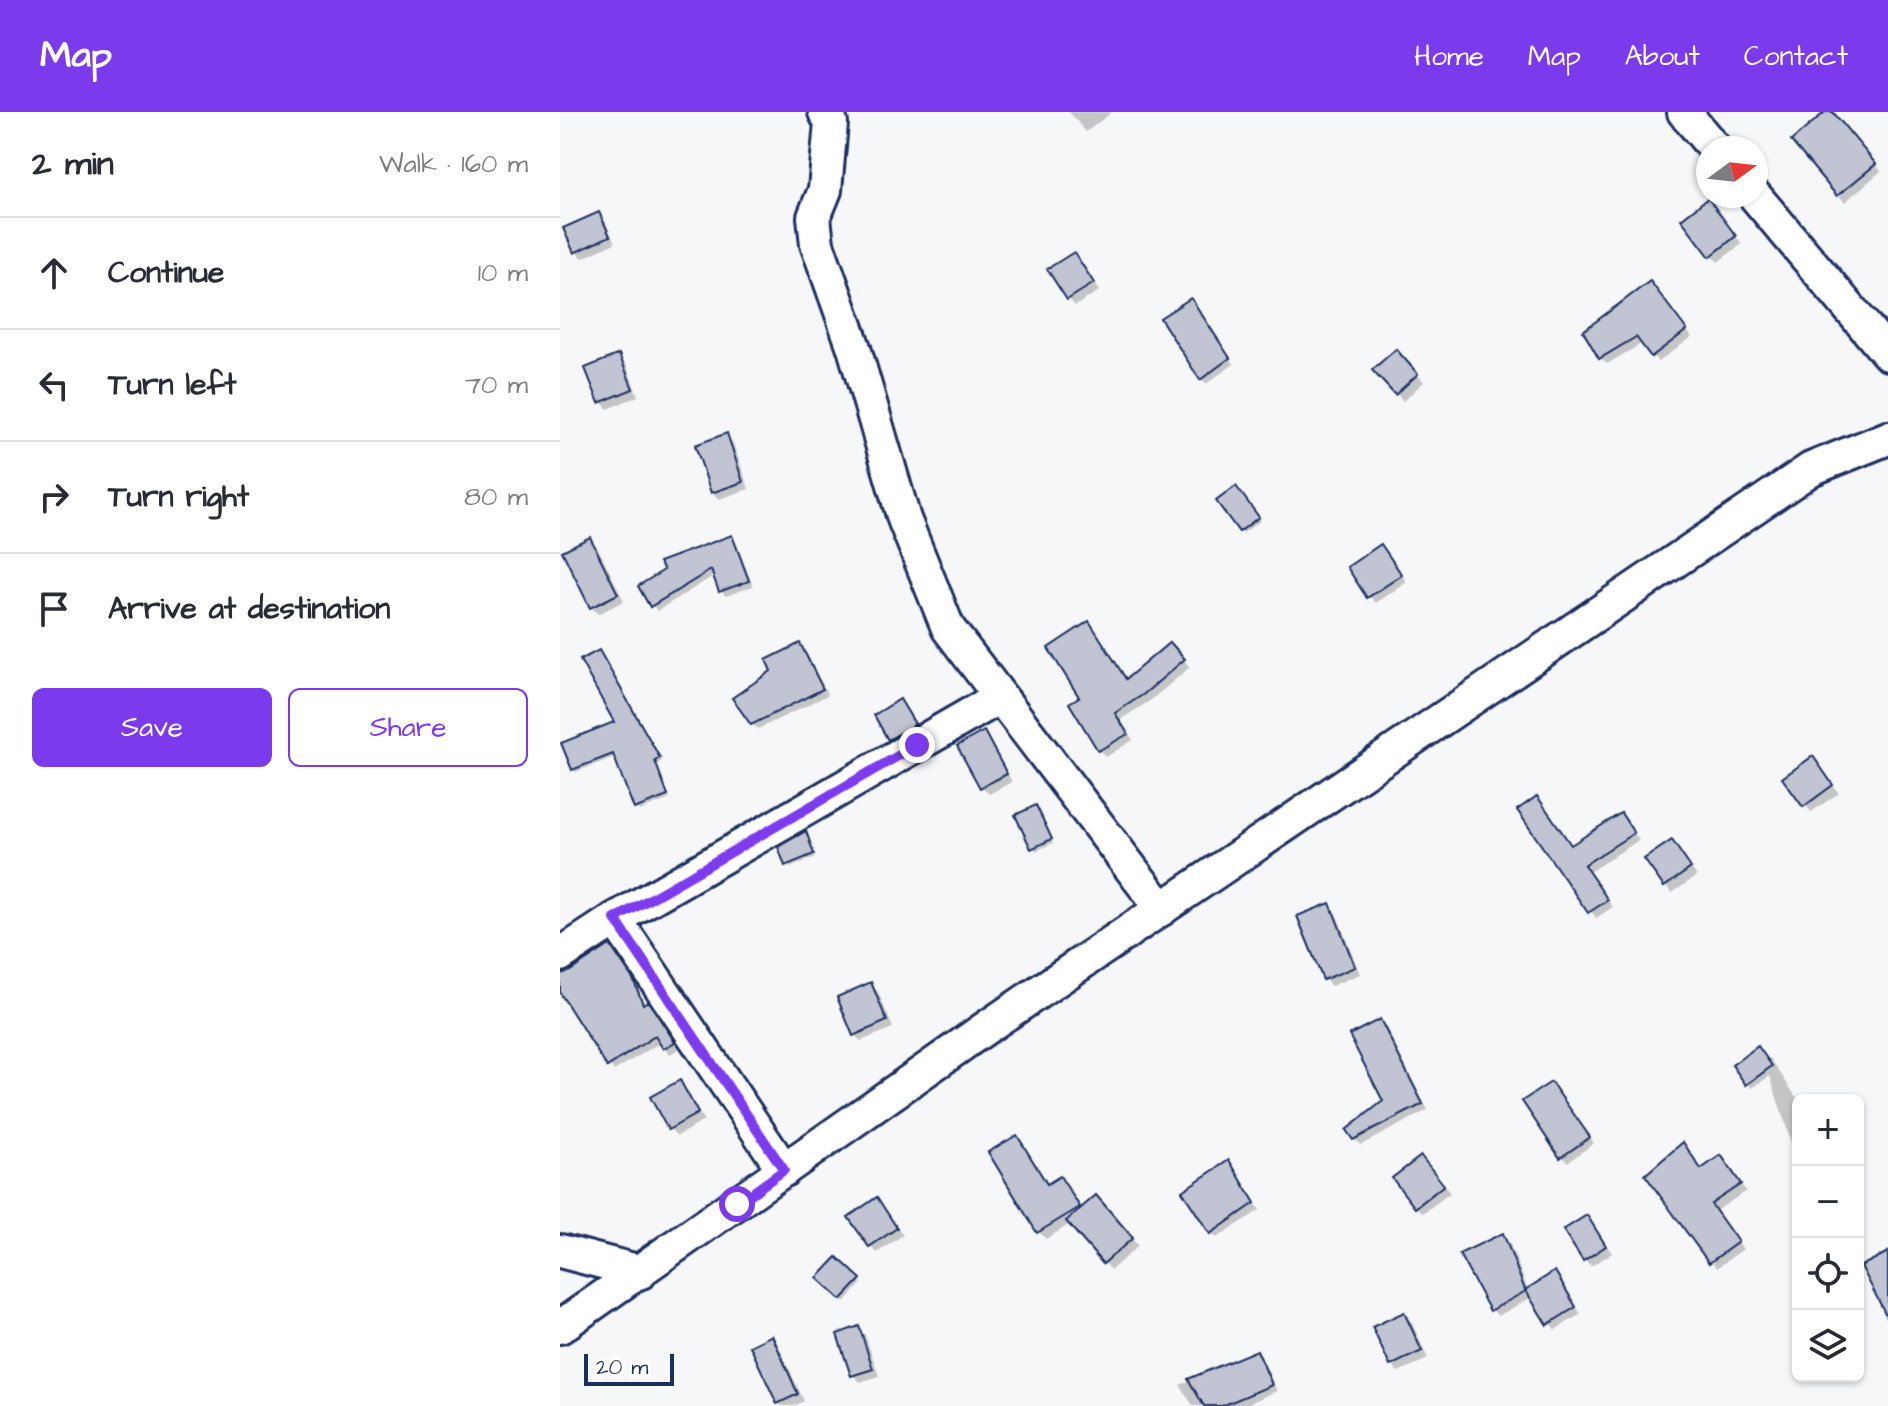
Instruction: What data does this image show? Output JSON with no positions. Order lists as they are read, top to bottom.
{
  "scale_bar": "20 m",
  "north": "right",
  "page": {
    "header": "Map",
    "nav": [
      "Home",
      "Map",
      "About",
      "Contact"
    ],
    "heading": ["2 min", "Walk · 160 m"],
    "list": [
      ["Continue", "10 m"],
      ["Turn left", "70 m"],
      ["Turn right", "80 m"],
      "Arrive at destination"
    ],
    "buttons": ["Save", "Share"],
    "map_buttons": ["+", "−"],
    "scale": "20 m"
  }
}
